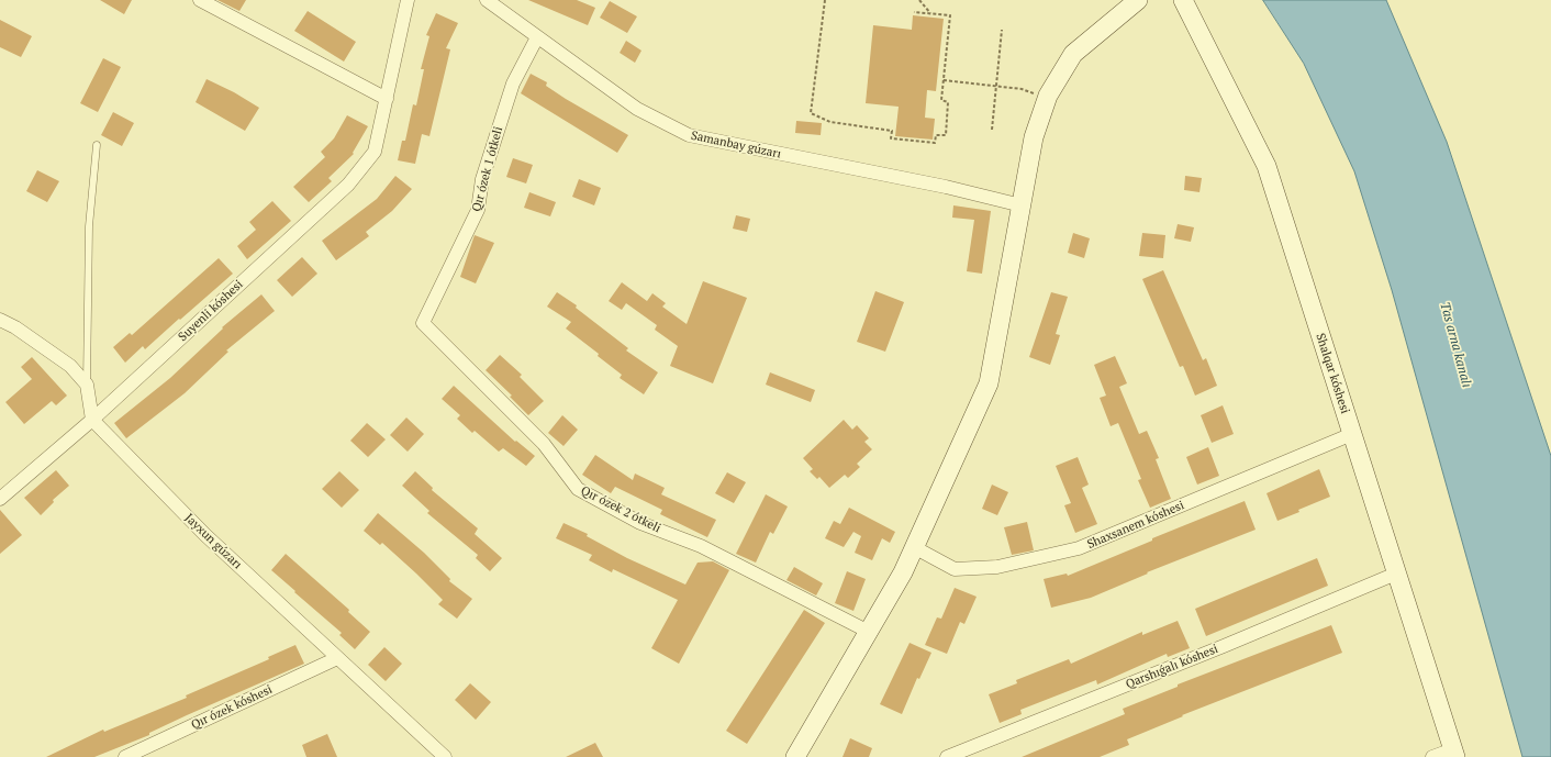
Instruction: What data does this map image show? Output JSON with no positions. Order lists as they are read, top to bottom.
{
  "streets": {
    "street": [
      "Samanbay gúzarı",
      "Qır ózek 1 ótkeli",
      "Suyenli kóshesi",
      "Shalqar kóshesi",
      "Qır ózek 2 ótkeli",
      "Shaxsanem kóshesi",
      "Jayxun gúzarı",
      "Qarshıǵalı kóshesi",
      "Qır ózek kóshesi"
    ]
  },
  "crossings": [
    ["Samanbay gúzarı", "Qır ózek 1 ótkeli"],
    ["Qır ózek 1 ótkeli", "Qır ózek 2 ótkeli"],
    ["Suyenli kóshesi", "Jayxun gúzarı"],
    ["Shalqar kóshesi", "Shaxsanem kóshesi"],
    ["Shalqar kóshesi", "Qarshıǵalı kóshesi"],
    ["Jayxun gúzarı", "Qır ózek kóshesi"]
  ],
  "water": ["Tas arna kanalı"]
}
